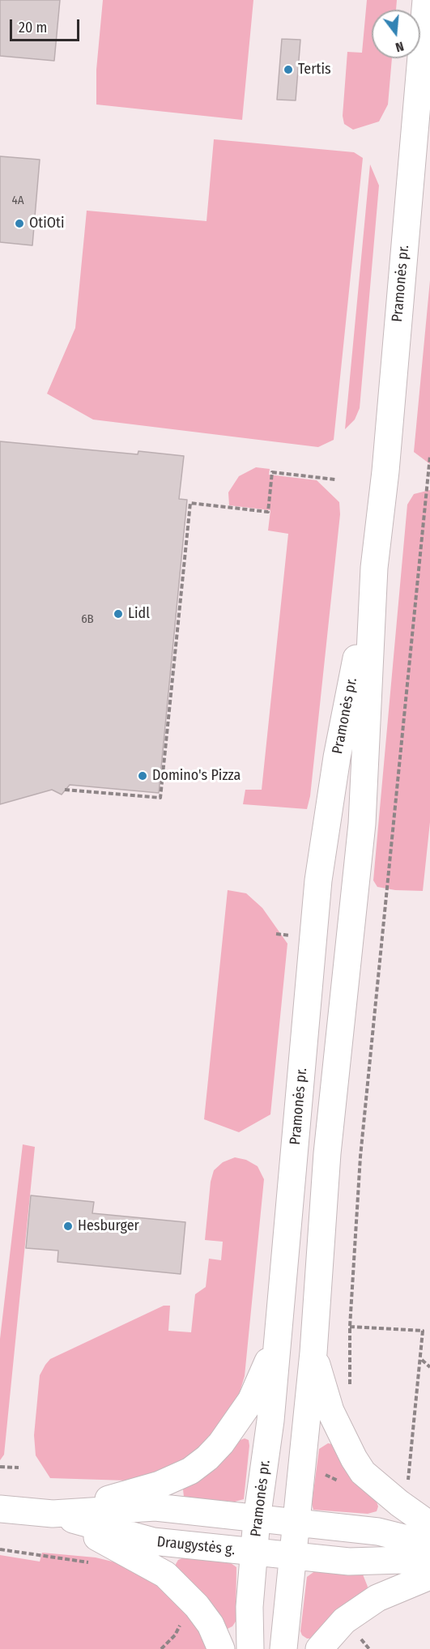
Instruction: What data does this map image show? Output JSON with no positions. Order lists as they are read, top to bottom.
{
  "streets": {
    "main road": ["Pramonės pr.", "Draugystės g."]
  },
  "crossings": [
    ["Pramonės pr.", "Draugystės g."]
  ],
  "places": [
    "Tertis",
    "OtiOti",
    "Lidl",
    "Domino's Pizza",
    "Hesburger"
  ],
  "house_numbers": ["4A", "6B"],
  "scale_bar": "20 m",
  "north": "bottom"
}
